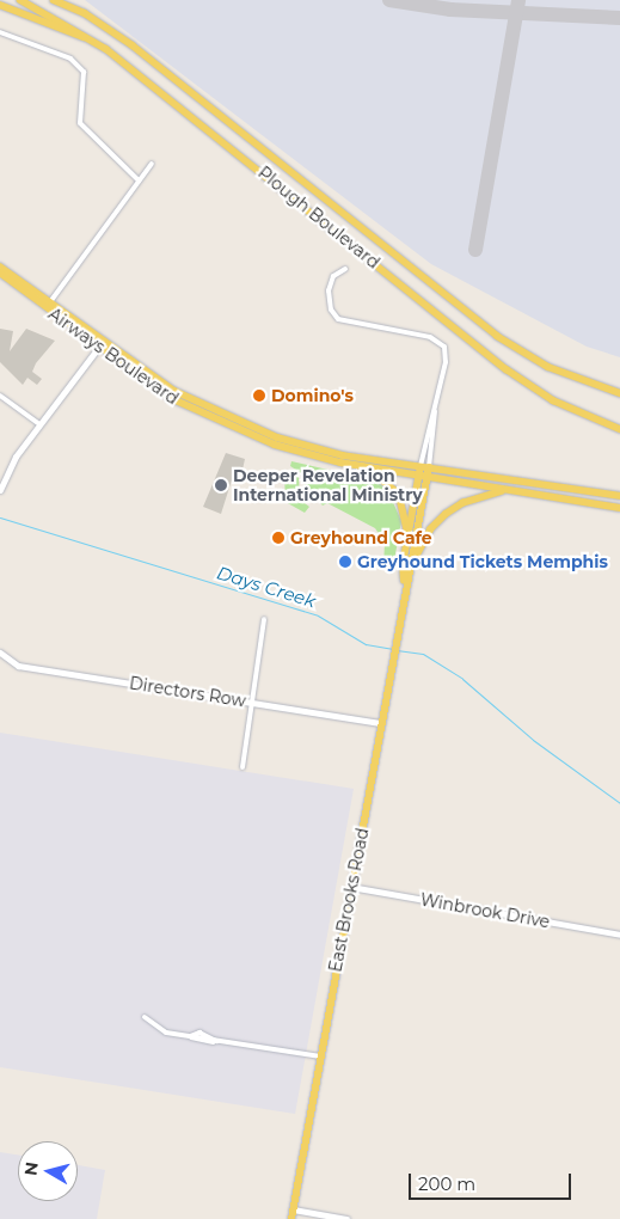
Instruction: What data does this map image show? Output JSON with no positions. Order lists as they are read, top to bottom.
{
  "streets": {
    "main road": ["Plough Boulevard", "Airways Boulevard", "East Brooks Road"],
    "street": ["Directors Row", "Winbrook Drive"]
  },
  "crossings": [
    ["Airways Boulevard", "East Brooks Road"],
    ["Directors Row", "East Brooks Road"],
    ["East Brooks Road", "Winbrook Drive"]
  ],
  "water": ["Days Creek"],
  "places": [
    "Domino's",
    "Deeper Revelation International Ministry",
    "Greyhound Cafe",
    "Greyhound Tickets Memphis"
  ],
  "scale_bar": "200 m",
  "north": "left"
}
